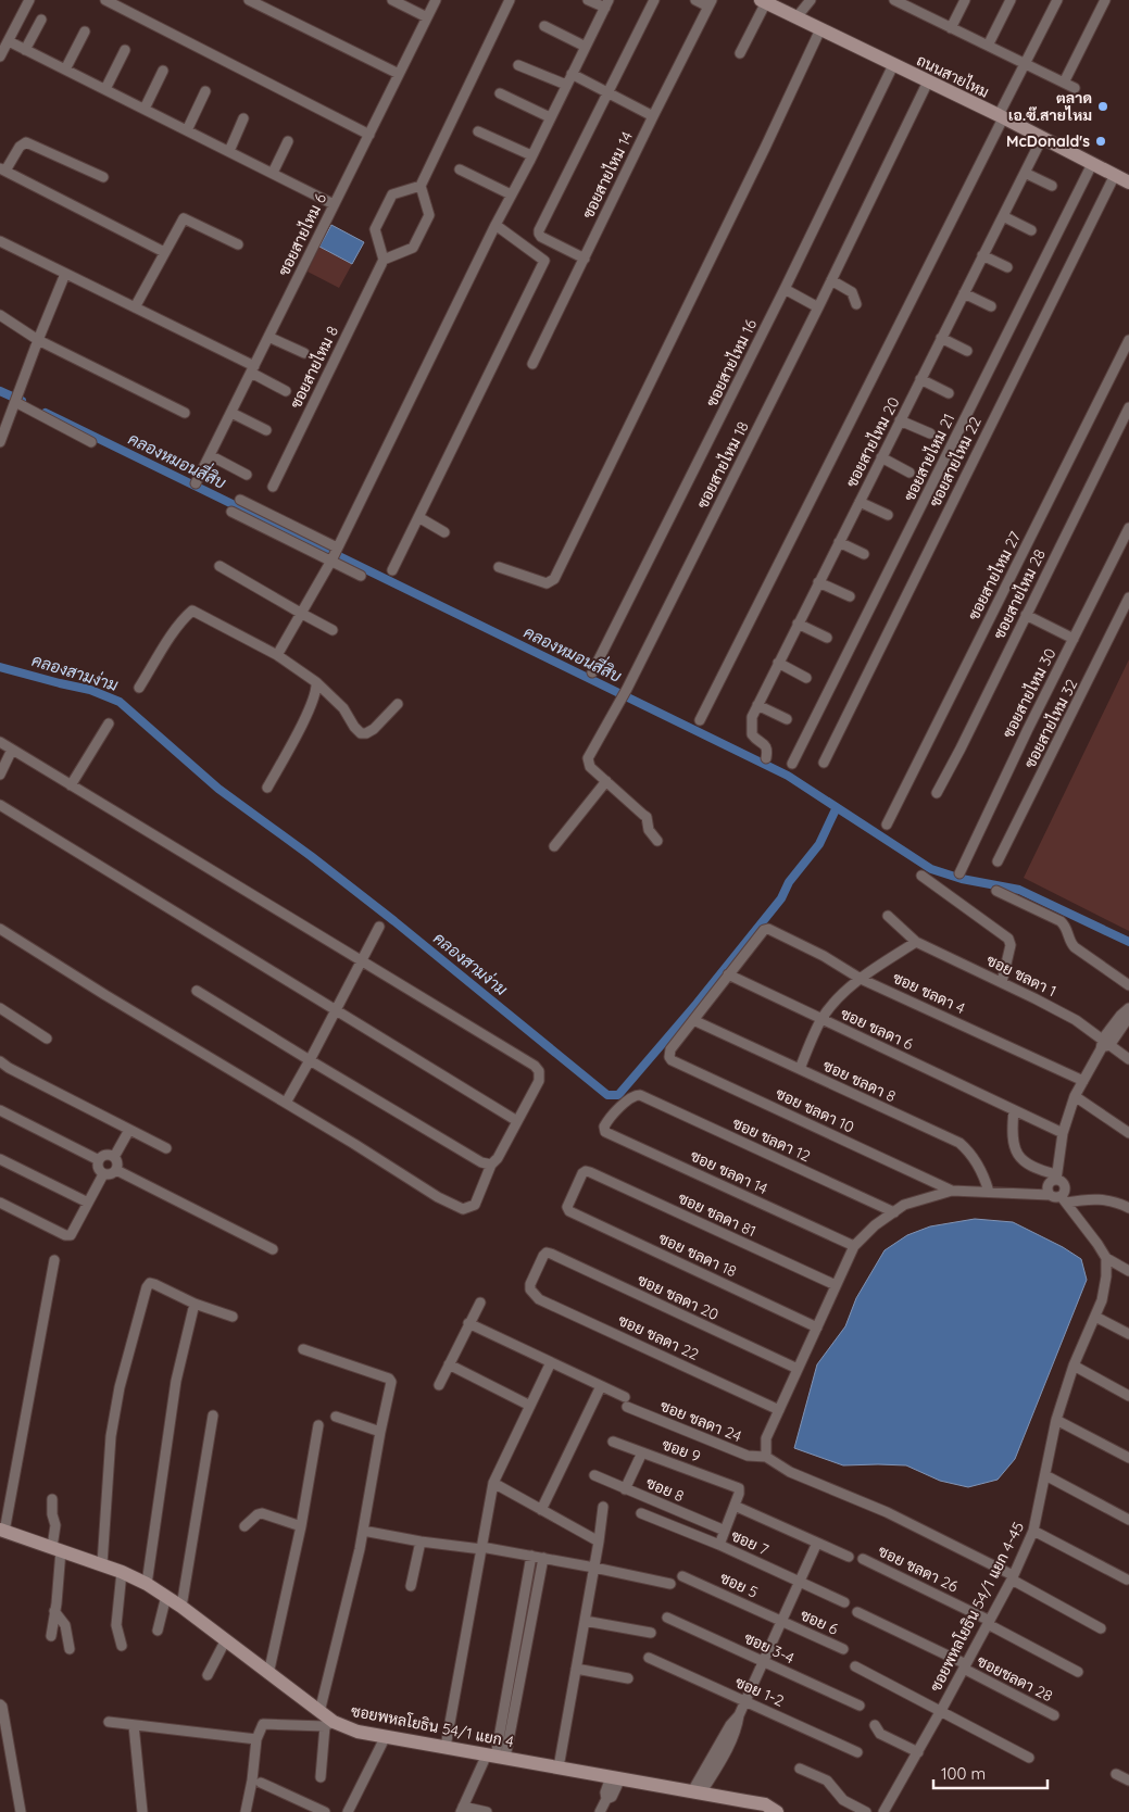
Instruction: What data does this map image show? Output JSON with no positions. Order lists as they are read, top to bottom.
{
  "streets": {
    "street": [
      "ถนนสายไหม",
      "ซอยสายไหม 14",
      "ซอยสายไหม 6",
      "ซอยสายไหม 16",
      "ซอยสายไหม 8",
      "ซอยสายไหม 20",
      "ซอยสายไหม 21",
      "ซอยสายไหม 22",
      "ซอยสายไหม 18",
      "ซอยสายไหม 27",
      "ซอยสายไหม 28",
      "ซอยสายไหม 30",
      "ซอยสายไหม 32",
      "ซอย ชลดา 1",
      "ซอย ชลดา 4",
      "ซอย ชลดา 6",
      "ซอย ชลดา 8",
      "ซอย ชลดา 10",
      "ซอย ชลดา 12",
      "ซอย ชลดา 14",
      "ซอย ชลดา 81",
      "ซอย ชลดา 18",
      "ซอย ชลดา 20",
      "ซอย ชลดา 22",
      "ซอย ชลดา 24",
      "ซอย 9",
      "ซอย 8",
      "ซอย 7",
      "ซอย ชลดา 26",
      "ซอย 5",
      "ซอยพหลโยธิน 54/1 แยก 4-45",
      "ซอย 6",
      "ซอย 3-4",
      "ซอยชลดา 28",
      "ซอย 1-2",
      "ซอยพหลโยธิน 54/1 แยก 4"
    ]
  },
  "crossings": [
    ["ถนนสายไหม", "ซอยสายไหม 16"],
    ["ถนนสายไหม", "ซอยสายไหม 20"],
    ["ถนนสายไหม", "ซอยสายไหม 21"],
    ["ถนนสายไหม", "ซอยสายไหม 22"],
    ["ถนนสายไหม", "ซอยสายไหม 18"],
    ["ซอย ชลดา 4", "ซอย ชลดา 6"],
    ["ซอย ชลดา 8", "ซอย ชลดา 10"],
    ["ซอย ชลดา 12", "ซอย ชลดา 14"],
    ["ซอย ชลดา 81", "ซอย ชลดา 18"],
    ["ซอย ชลดา 20", "ซอย ชลดา 22"],
    ["ซอย ชลดา 26", "ซอยพหลโยธิน 54/1 แยก 4-45"],
    ["ซอย 5", "ซอย 6"],
    ["ซอยพหลโยธิน 54/1 แยก 4-45", "ซอยชลดา 28"]
  ],
  "water": ["คลองหมอนสี่สิบ", "คลองสามง่าม"],
  "places": ["ตลาด เอ.ซ๊.สายไหม", "McDonald's"],
  "scale_bar": "100 m"
}
